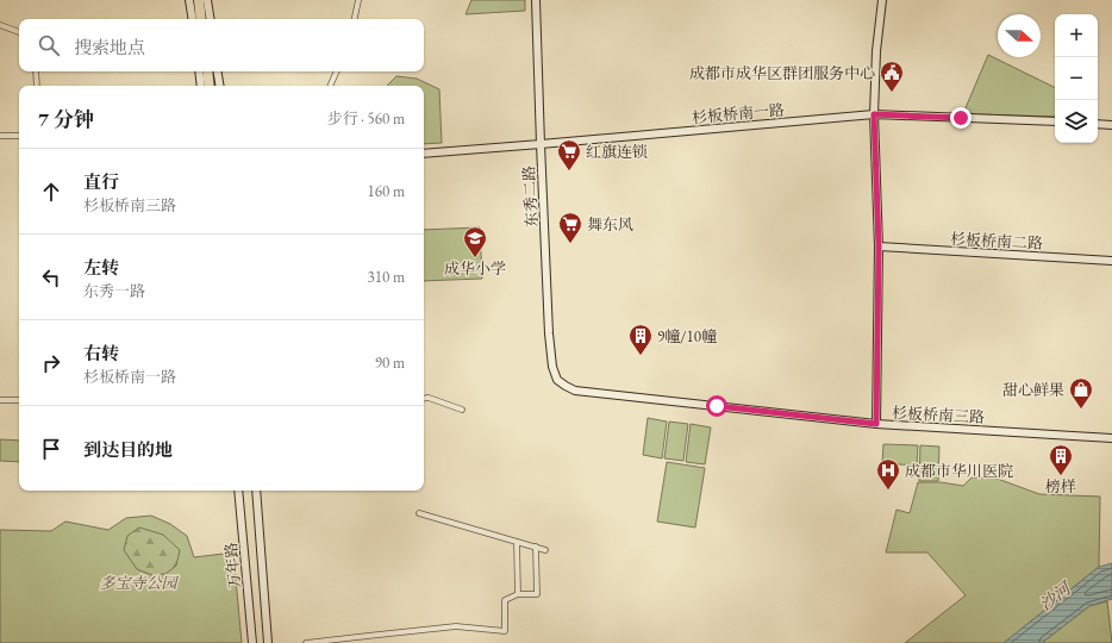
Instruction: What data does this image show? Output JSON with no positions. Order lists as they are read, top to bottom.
{
  "streets": {
    "street": [
      "杉板桥南一路",
      "东秀二路",
      "杉板桥南二路",
      "杉板桥南三路",
      "万年路"
    ]
  },
  "crossings": [
    ["杉板桥南一路", "东秀二路"],
    ["东秀二路", "杉板桥南三路"]
  ],
  "water": ["沙河"],
  "parks": ["多宝寺公园"],
  "places": {
    "public building": ["成都市成华区群团服务中心"],
    "supermarket": ["红旗连锁", "舞东风"],
    "school or university": ["成华小学"],
    "building": ["9幢/10幢", "榜样"],
    "shop": ["甜心鲜果"],
    "hospital": ["成都市华川医院"]
  },
  "north": "right",
  "page": {
    "map_buttons": ["+", "−"],
    "search": "搜索地点",
    "heading": ["7 分钟", "步行 · 560 m"],
    "list": [
      ["直行", "杉板桥南三路", "160 m"],
      ["左转", "东秀一路", "310 m"],
      ["右转", "杉板桥南一路", "90 m"],
      "到达目的地"
    ]
  }
}
